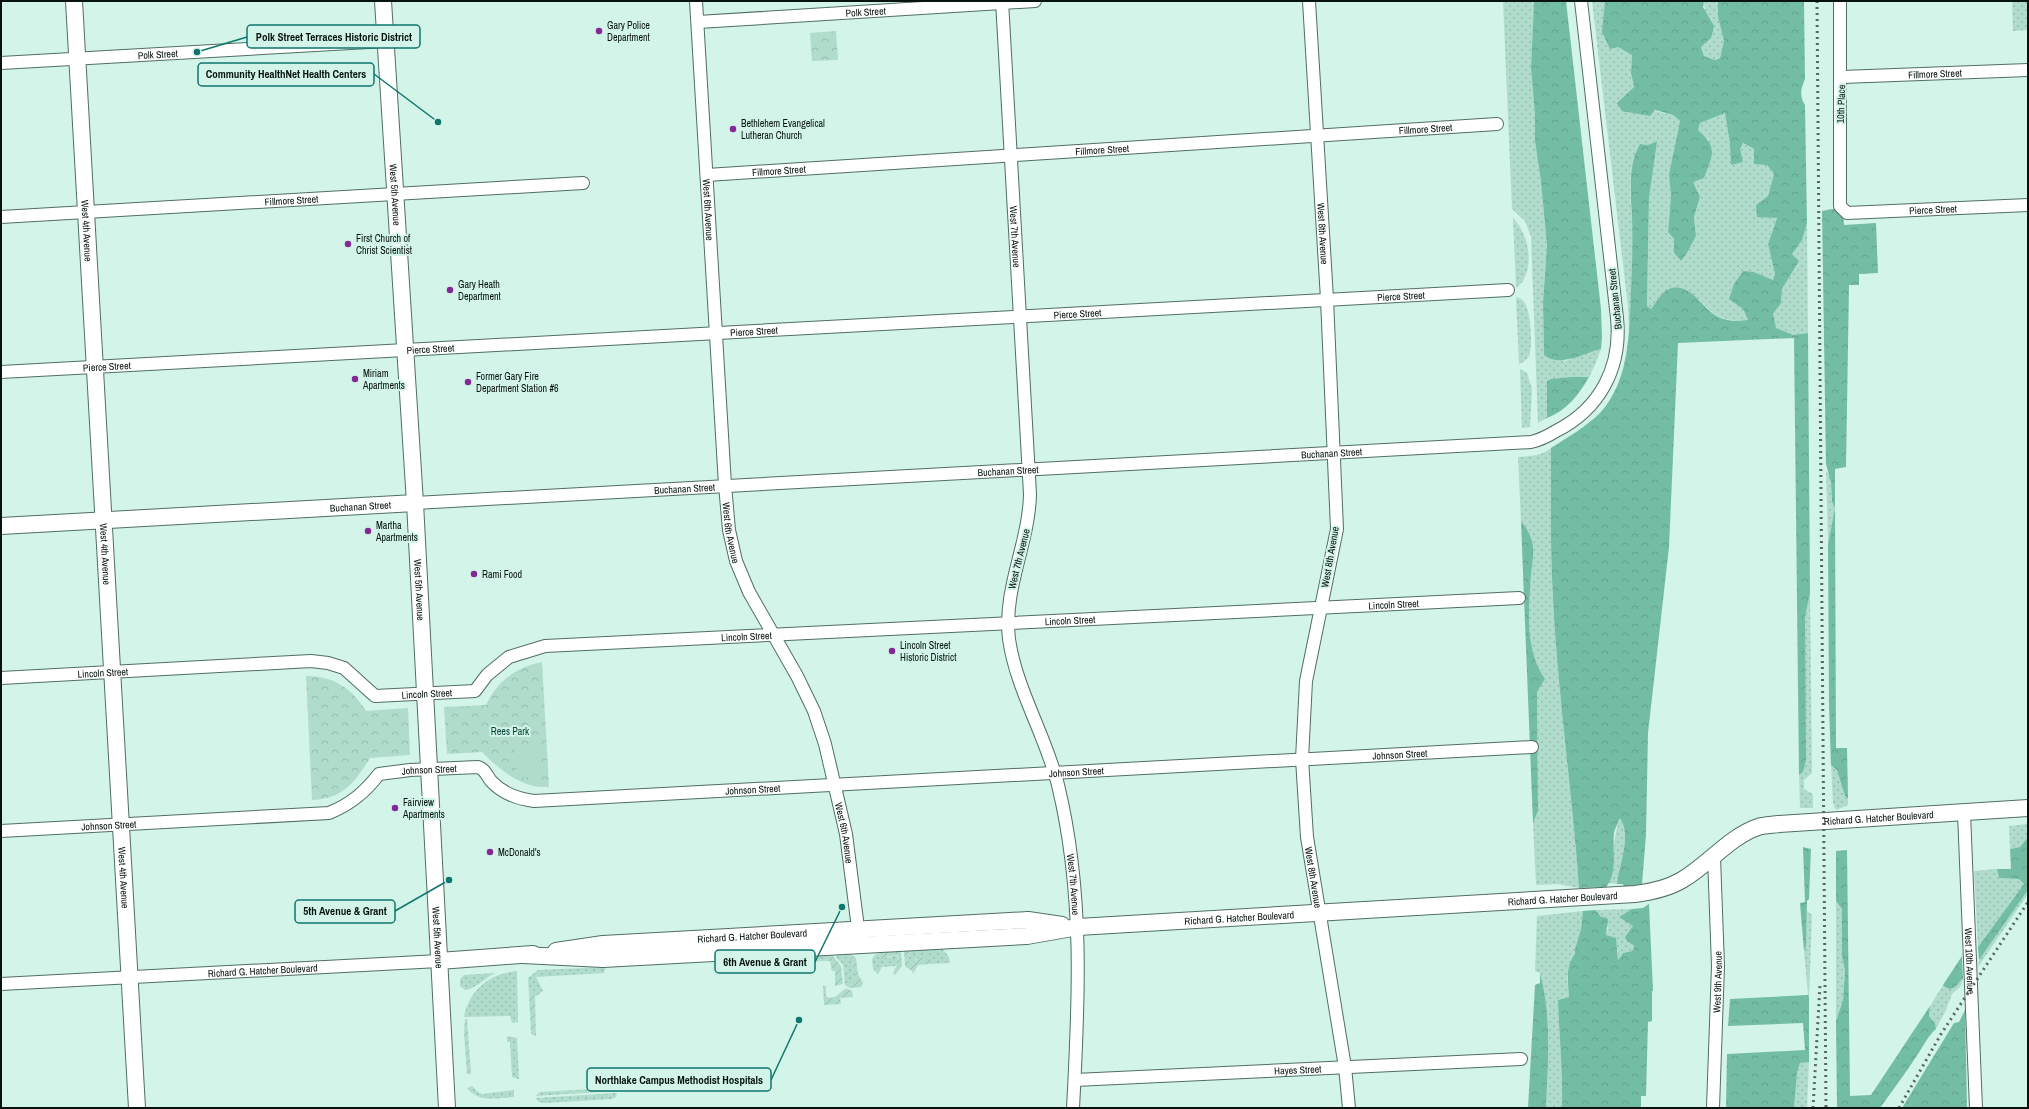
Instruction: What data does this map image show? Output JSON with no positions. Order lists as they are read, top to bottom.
{
  "streets": {
    "main road": [
      "West 5th Avenue",
      "West 4th Avenue",
      "Buchanan Street",
      "Richard G. Hatcher Boulevard"
    ],
    "street": [
      "Polk Street",
      "Fillmore Street",
      "10th Place",
      "Pierce Street",
      "West 6th Avenue",
      "West 8th Avenue",
      "West 7th Avenue",
      "Lincoln Street",
      "Johnson Street",
      "West 10th Avenue",
      "West 9th Avenue",
      "Hayes Street"
    ]
  },
  "crossings": [
    ["Polk Street", "West 5th Avenue"],
    ["Polk Street", "West 6th Avenue"],
    ["Polk Street", "West 4th Avenue"],
    ["Polk Street", "West 7th Avenue"],
    ["Fillmore Street", "10th Place"],
    ["Fillmore Street", "West 5th Avenue"],
    ["Fillmore Street", "West 6th Avenue"],
    ["Fillmore Street", "West 4th Avenue"],
    ["Fillmore Street", "West 8th Avenue"],
    ["Fillmore Street", "West 7th Avenue"],
    ["10th Place", "Pierce Street"],
    ["West 5th Avenue", "Pierce Street"],
    ["West 5th Avenue", "Buchanan Street"],
    ["West 5th Avenue", "Lincoln Street"],
    ["West 5th Avenue", "Johnson Street"],
    ["West 5th Avenue", "Richard G. Hatcher Boulevard"],
    ["Pierce Street", "West 6th Avenue"],
    ["Pierce Street", "West 4th Avenue"],
    ["Pierce Street", "West 8th Avenue"],
    ["Pierce Street", "West 7th Avenue"],
    ["West 6th Avenue", "Buchanan Street"],
    ["West 6th Avenue", "Lincoln Street"],
    ["West 6th Avenue", "Johnson Street"],
    ["West 6th Avenue", "Richard G. Hatcher Boulevard"],
    ["West 4th Avenue", "Buchanan Street"],
    ["West 4th Avenue", "Lincoln Street"],
    ["West 4th Avenue", "Johnson Street"],
    ["West 4th Avenue", "Richard G. Hatcher Boulevard"],
    ["West 8th Avenue", "Buchanan Street"],
    ["West 8th Avenue", "Lincoln Street"],
    ["West 8th Avenue", "Johnson Street"],
    ["West 8th Avenue", "Richard G. Hatcher Boulevard"],
    ["West 8th Avenue", "Hayes Street"],
    ["West 7th Avenue", "Buchanan Street"],
    ["West 7th Avenue", "Lincoln Street"],
    ["West 7th Avenue", "Johnson Street"],
    ["West 7th Avenue", "Richard G. Hatcher Boulevard"],
    ["West 7th Avenue", "Hayes Street"],
    ["Richard G. Hatcher Boulevard", "West 10th Avenue"],
    ["Richard G. Hatcher Boulevard", "West 9th Avenue"]
  ],
  "parks": ["Rees Park"],
  "places": [
    "Gary Police Department",
    "Polk Street Terraces Historic District",
    "Community HealthNet Health Centers",
    "Bethlehem Evangelical Lutheran Church",
    "First Church of Christ Scientist",
    "Gary Heath Department",
    "Miriam Apartments",
    "Former Gary Fire Department Station #6",
    "Martha Apartments",
    "Rami Food",
    "Lincoln Street Historic District",
    "Fairview Apartments",
    "McDonald's",
    "5th Avenue & Grant",
    "6th Avenue & Grant",
    "Northlake Campus Methodist Hospitals"
  ]
}
